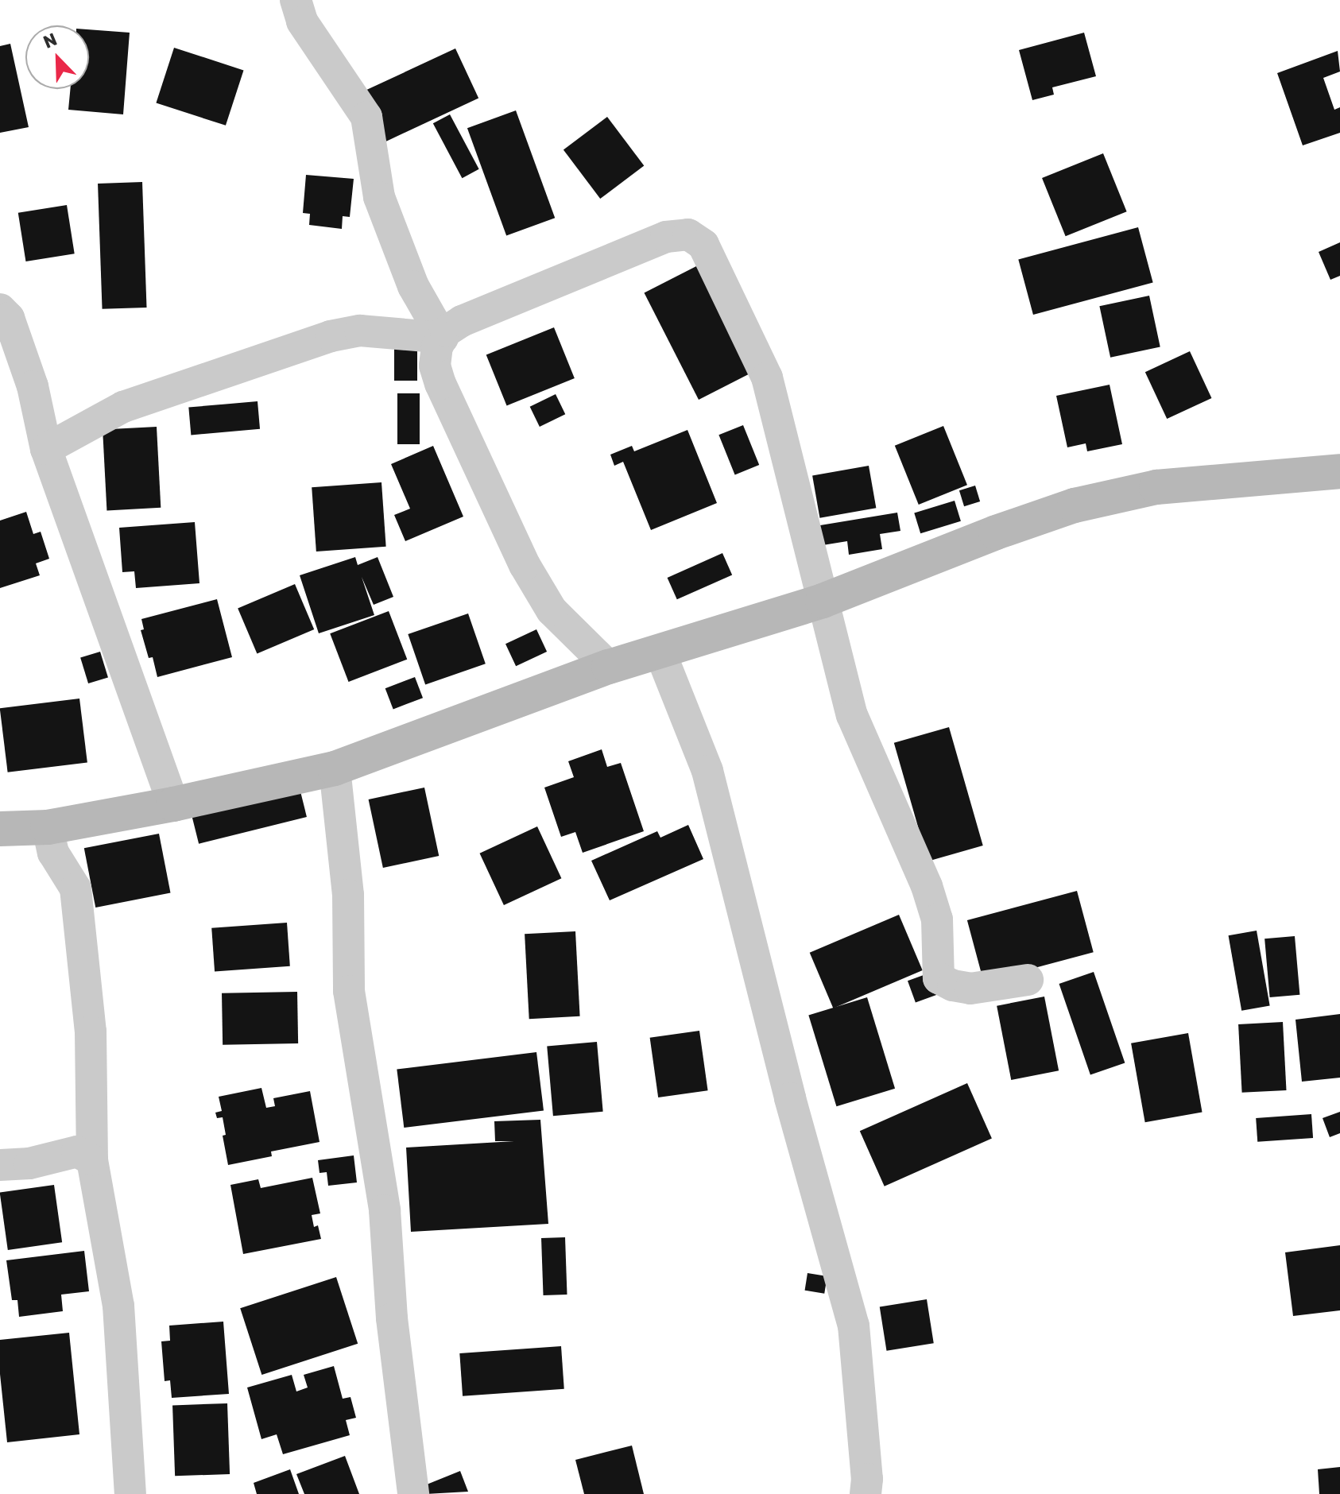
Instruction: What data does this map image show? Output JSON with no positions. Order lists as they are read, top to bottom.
{
  "north": "top left"
}
